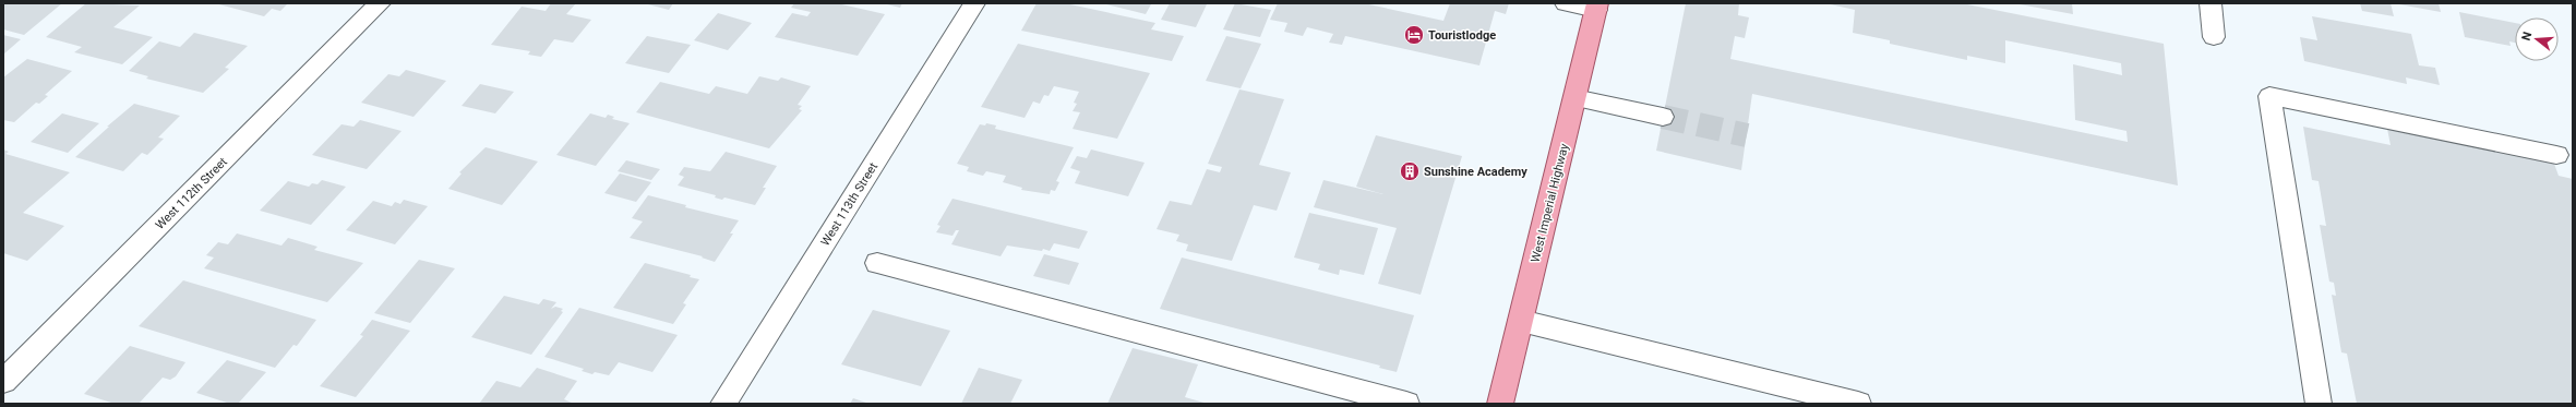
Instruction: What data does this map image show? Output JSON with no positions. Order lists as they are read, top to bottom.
{
  "streets": {
    "main road": ["West Imperial Highway"],
    "street": ["West 112th Street", "West 113th Street"]
  },
  "places": {
    "hotel": ["Touristlodge"],
    "building": ["Sunshine Academy"]
  },
  "north": "left"
}
